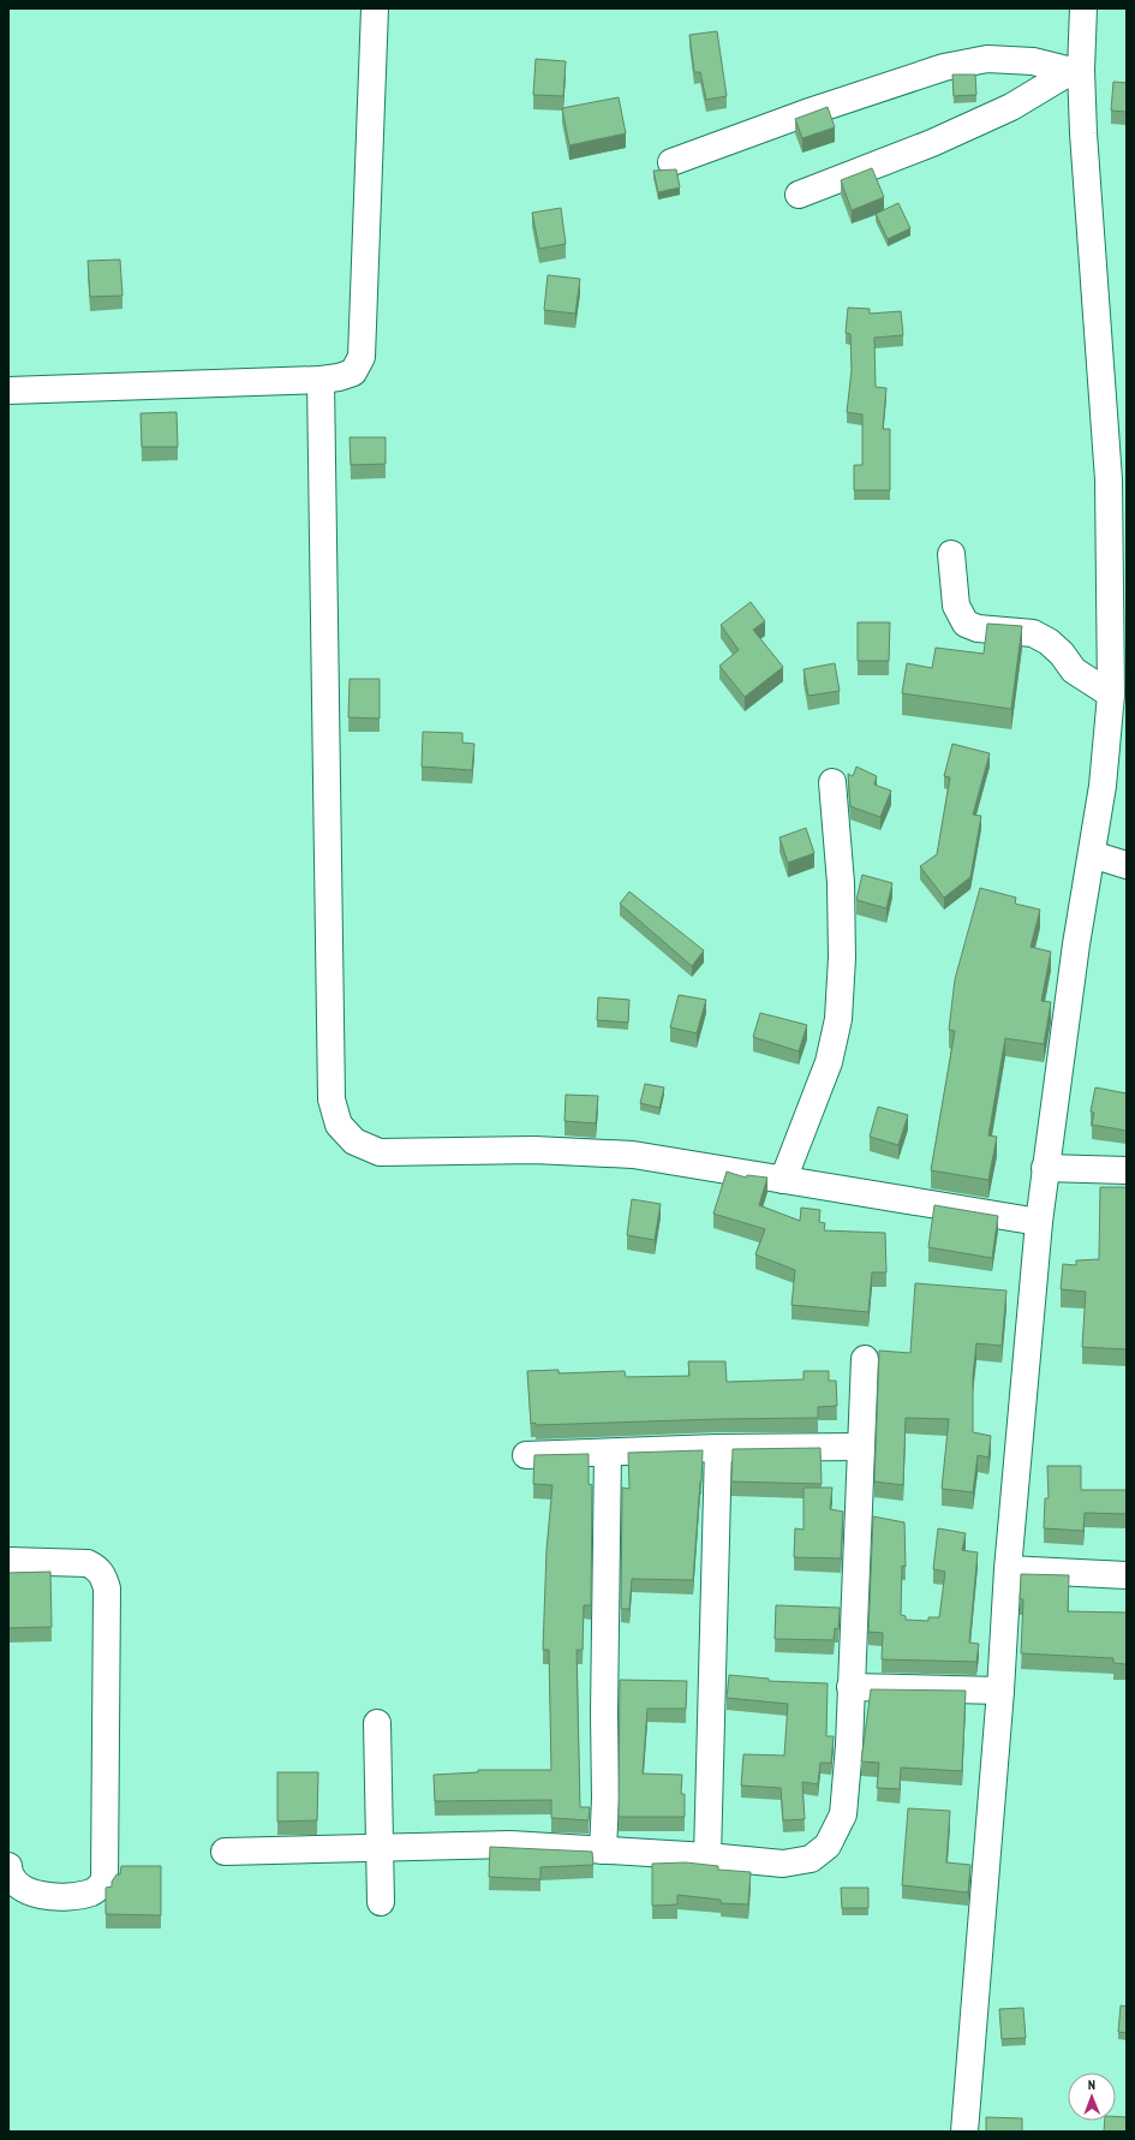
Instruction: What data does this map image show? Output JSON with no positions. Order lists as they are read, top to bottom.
{
  "north": "top"
}
